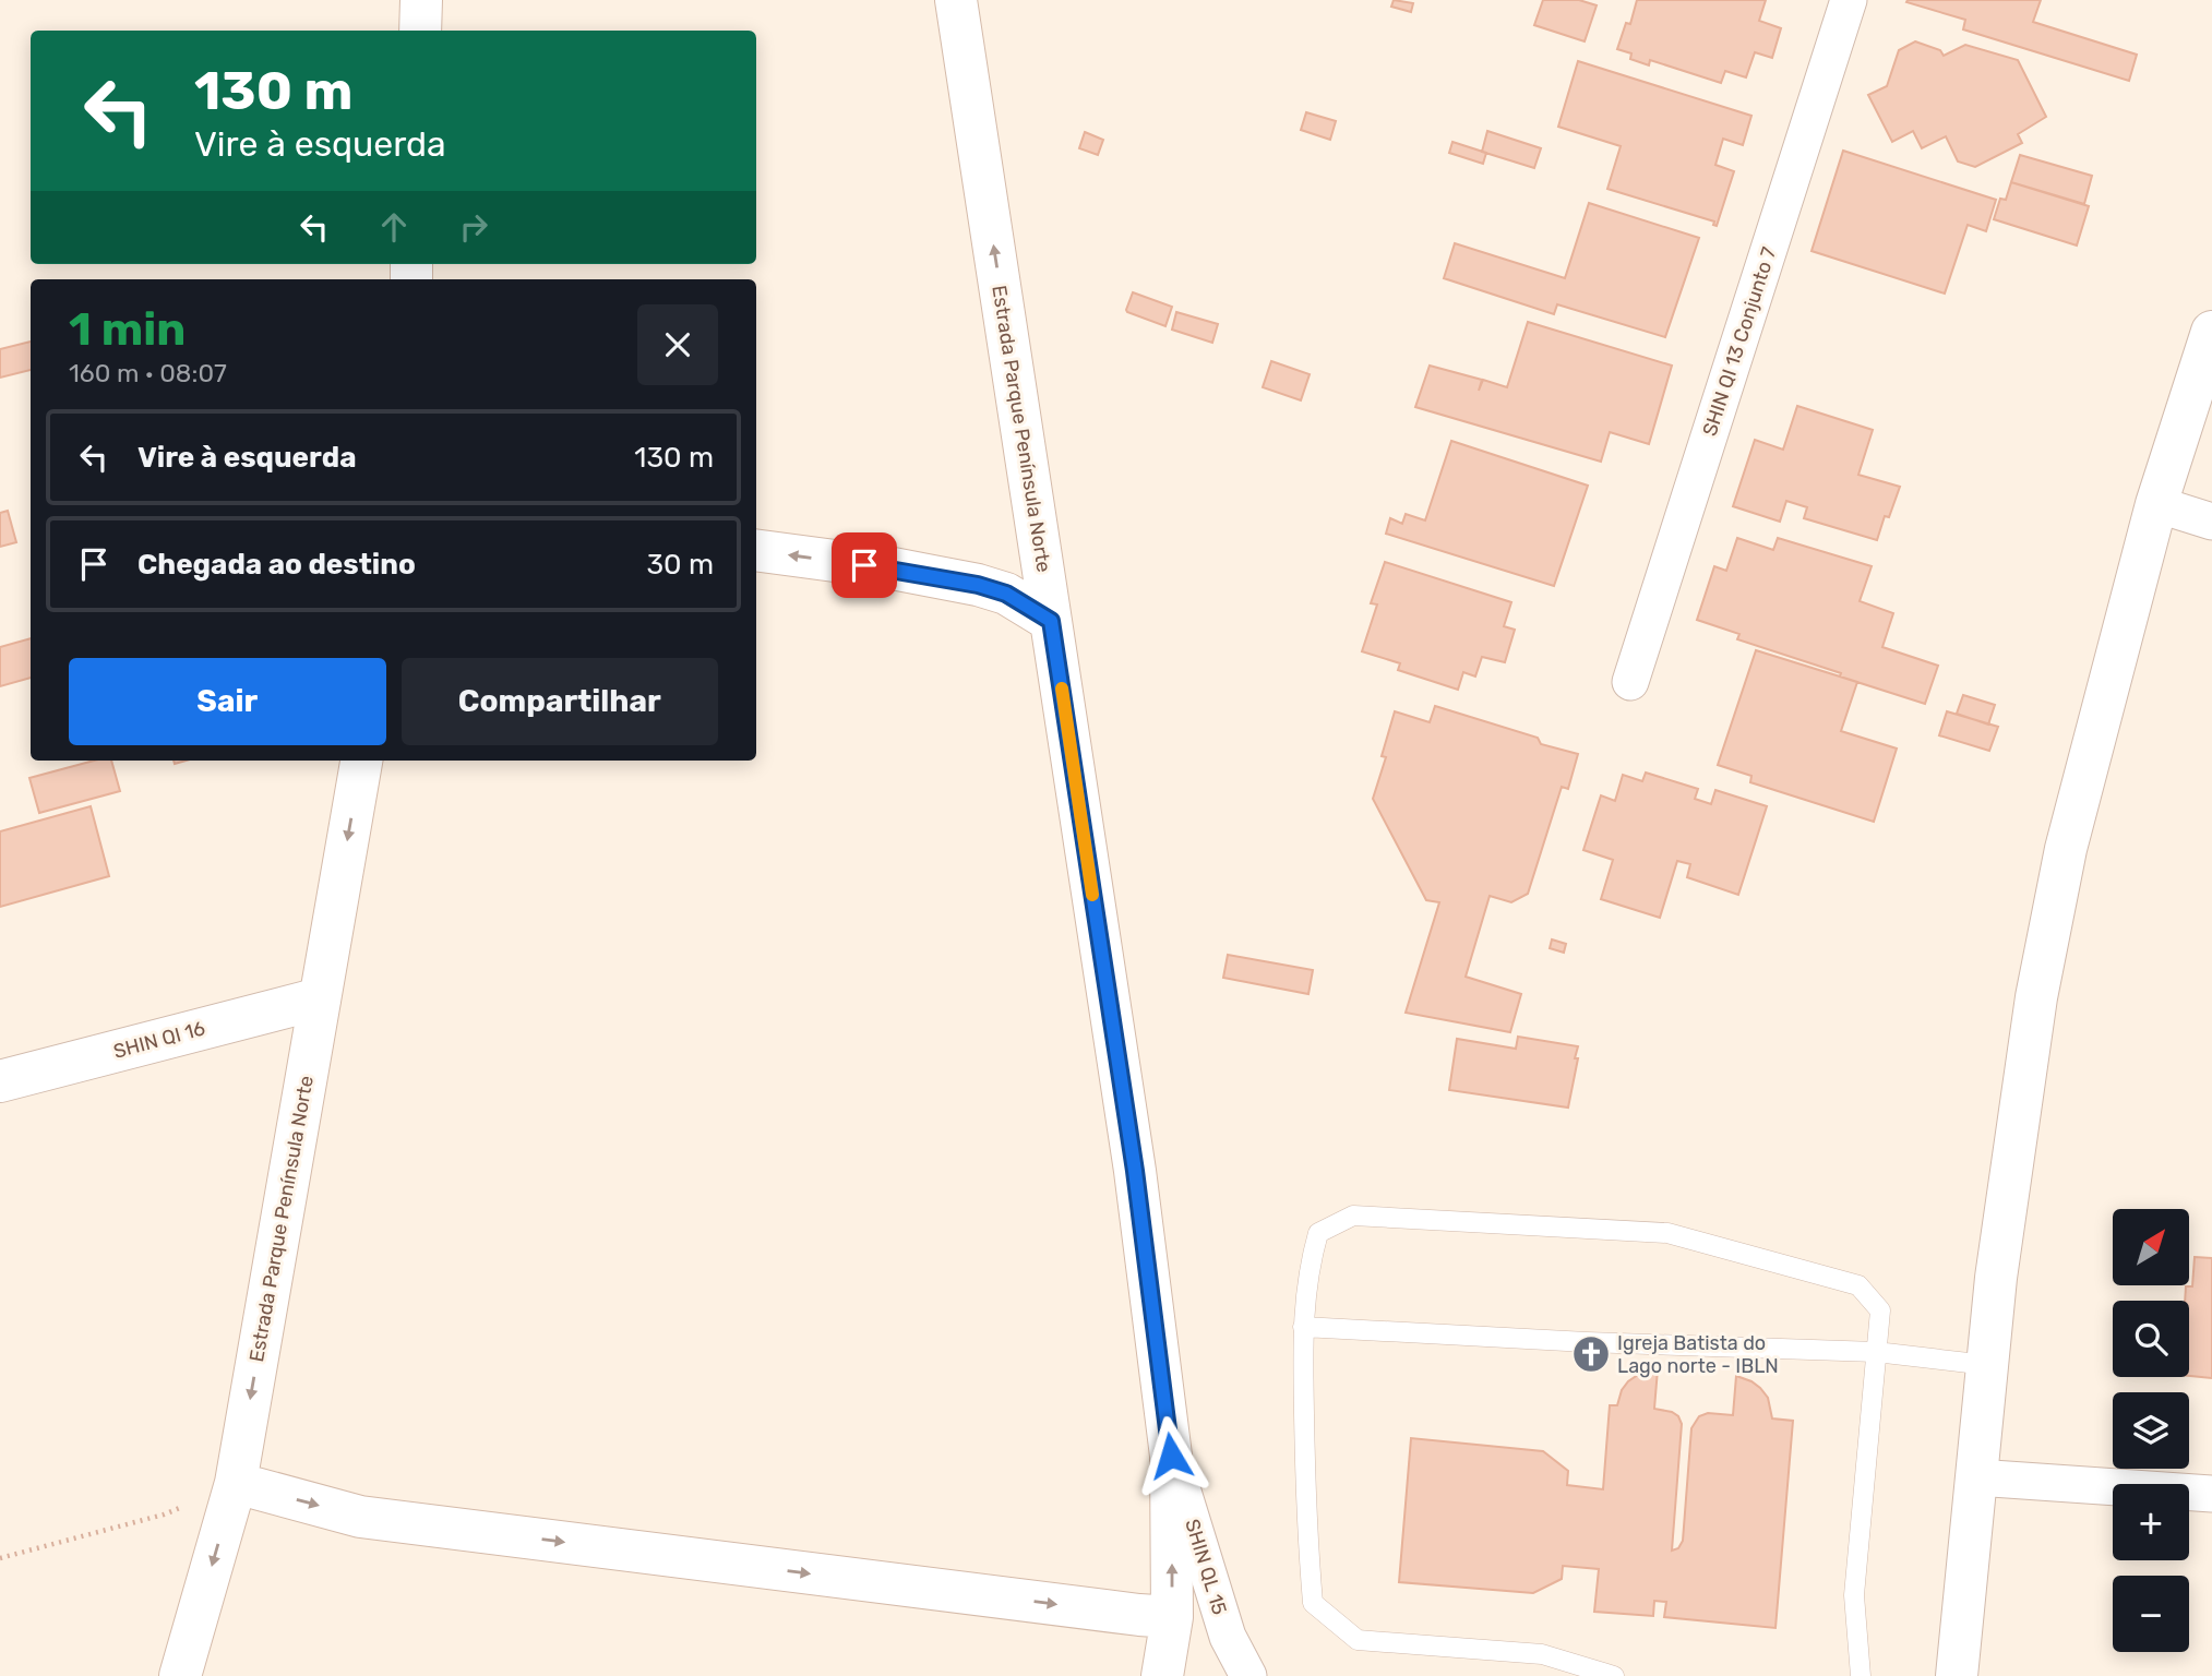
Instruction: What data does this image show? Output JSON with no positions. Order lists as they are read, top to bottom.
{
  "streets": {
    "main road": ["Estrada Parque Península Norte", "SHIN QI 16"],
    "street": ["SHIN QI 13 Conjunto 7", "SHIN QL 15"]
  },
  "crossings": [
    ["Estrada Parque Península Norte", "SHIN QI 16"],
    ["Estrada Parque Península Norte", "SHIN QL 15"]
  ],
  "places": {
    "church": ["Igreja Batista do Lago norte - IBLN"]
  },
  "north": "top right",
  "page": {
    "turn": ["130 m", "Vire à esquerda"],
    "heading": ["1 min", "160 m · 08:07"],
    "list": [
      {
        "name": "Vire à esquerda",
        "value": "130 m"
      },
      {
        "name": "Chegada ao destino",
        "value": "30 m"
      }
    ],
    "buttons": ["Sair", "Compartilhar"],
    "map_buttons": ["+", "−"]
  }
}
